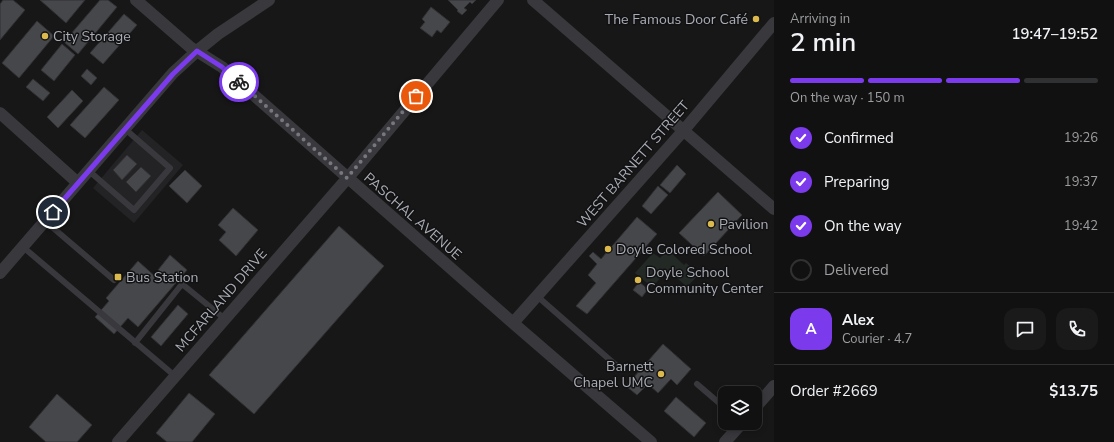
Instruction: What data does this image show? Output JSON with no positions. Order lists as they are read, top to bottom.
{
  "streets": {
    "street": ["WEST BARNETT STREET", "PASCHAL AVENUE", "MCFARLAND DRIVE"]
  },
  "crossings": [
    ["WEST BARNETT STREET", "PASCHAL AVENUE"],
    ["PASCHAL AVENUE", "MCFARLAND DRIVE"]
  ],
  "places": {
    "other": [
      "The Famous Door Café",
      "City Storage",
      "Pavilion",
      "Doyle Colored School",
      "Doyle School Community Center",
      "Barnett Chapel UMC"
    ],
    "transit": ["Bus Station"]
  },
  "page": {
    "heading": ["2 min", "Arriving in", "19:47–19:52"],
    "panel": [
      "Alex",
      "Courier · 4.7",
      "Order #2669",
      "$13.75"
    ],
    "bar": "On the way · 150 m",
    "list": [
      ["Confirmed", "19:26"],
      ["Preparing", "19:37"],
      ["On the way", "19:42"],
      "Delivered"
    ],
    "round": "A"
  }
}
